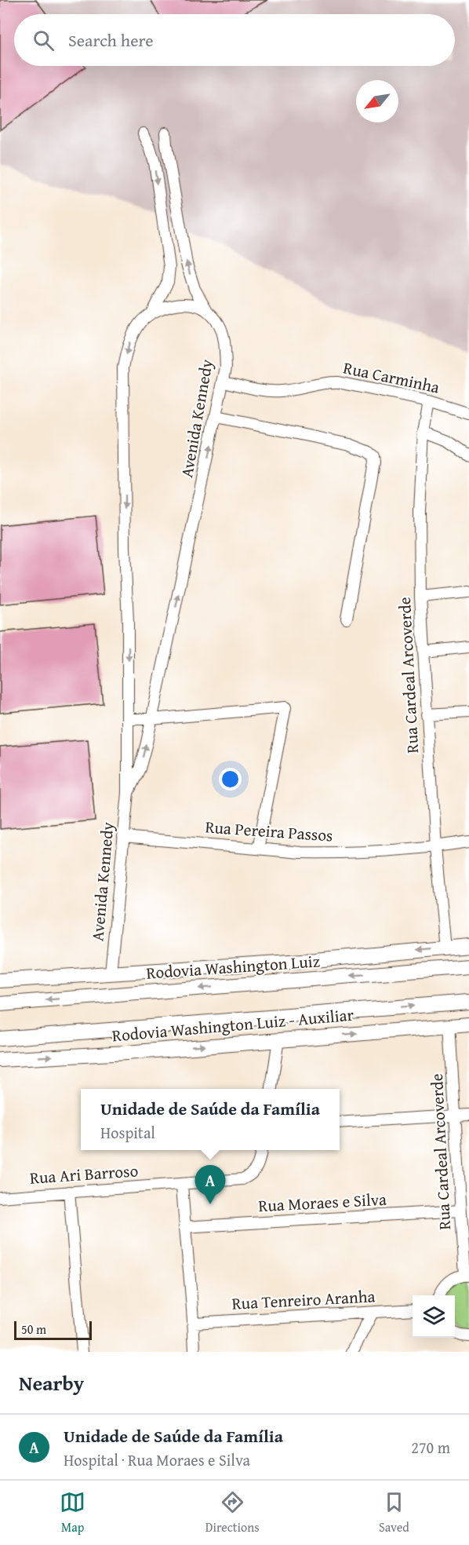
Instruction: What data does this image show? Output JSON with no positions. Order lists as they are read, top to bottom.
{
  "streets": {
    "highway": ["Rodovia Washington Luiz", "Rodovia Washington Luiz - Auxiliar"],
    "street": [
      "Rua Carminha",
      "Avenida Kennedy",
      "Rua Cardeal Arcoverde",
      "Rua Pereira Passos",
      "Rua Ari Barroso",
      "Rua Moraes e Silva",
      "Rua Tenreiro Aranha"
    ]
  },
  "crossings": [
    ["Rua Carminha", "Avenida Kennedy"],
    ["Rua Carminha", "Rua Cardeal Arcoverde"],
    ["Avenida Kennedy", "Rua Pereira Passos"],
    ["Rua Cardeal Arcoverde", "Rua Pereira Passos"],
    ["Rua Cardeal Arcoverde", "Rodovia Washington Luiz - Auxiliar"],
    ["Rua Cardeal Arcoverde", "Rua Moraes e Silva"]
  ],
  "scale_bar": "50 m",
  "north": "bottom left",
  "page": {
    "search": "Search here",
    "popup": ["Unidade de Saúde da Família", "Hospital"],
    "pins": "A",
    "scale": "50 m",
    "heading": "Nearby",
    "list": [
      {
        "mark": "A",
        "name": "Unidade de Saúde da Família",
        "note": "Hospital · Rua Moraes e Silva",
        "value": "270 m"
      }
    ],
    "nav": ["Map", "Directions", "Saved"]
  }
}
